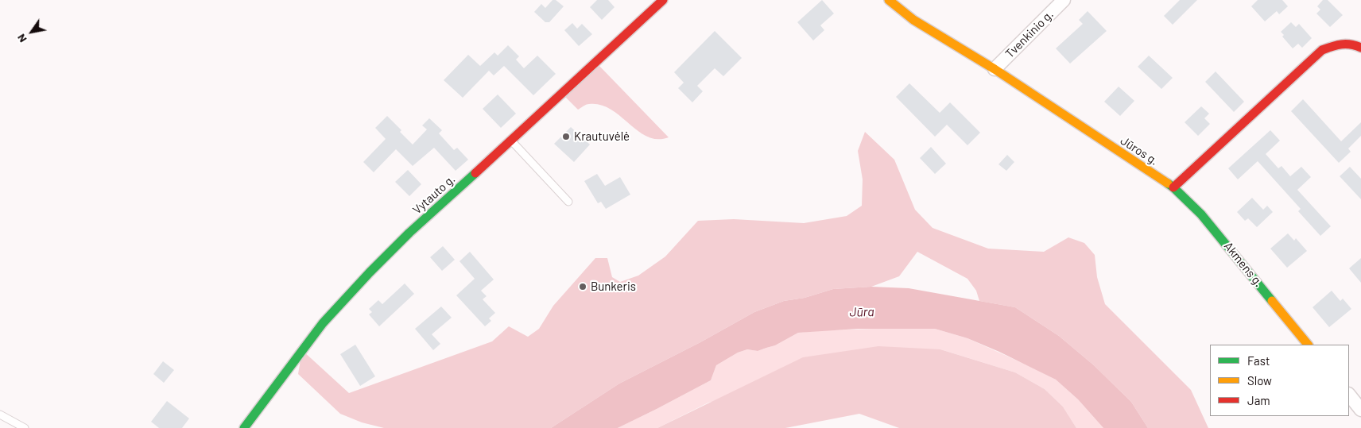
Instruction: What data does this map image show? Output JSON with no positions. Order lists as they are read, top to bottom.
{
  "streets": {
    "street": [
      "Tvenkinio g.",
      "Jūros g.",
      "Vytauto g.",
      "Akmens g."
    ]
  },
  "crossings": [
    ["Tvenkinio g.", "Jūros g."],
    ["Jūros g.", "Akmens g."]
  ],
  "water": ["Jūra"],
  "places": ["Krautuvėlė", "Bunkeris"],
  "legend": ["Fast", "Slow", "Jam"],
  "north": "bottom left"
}
